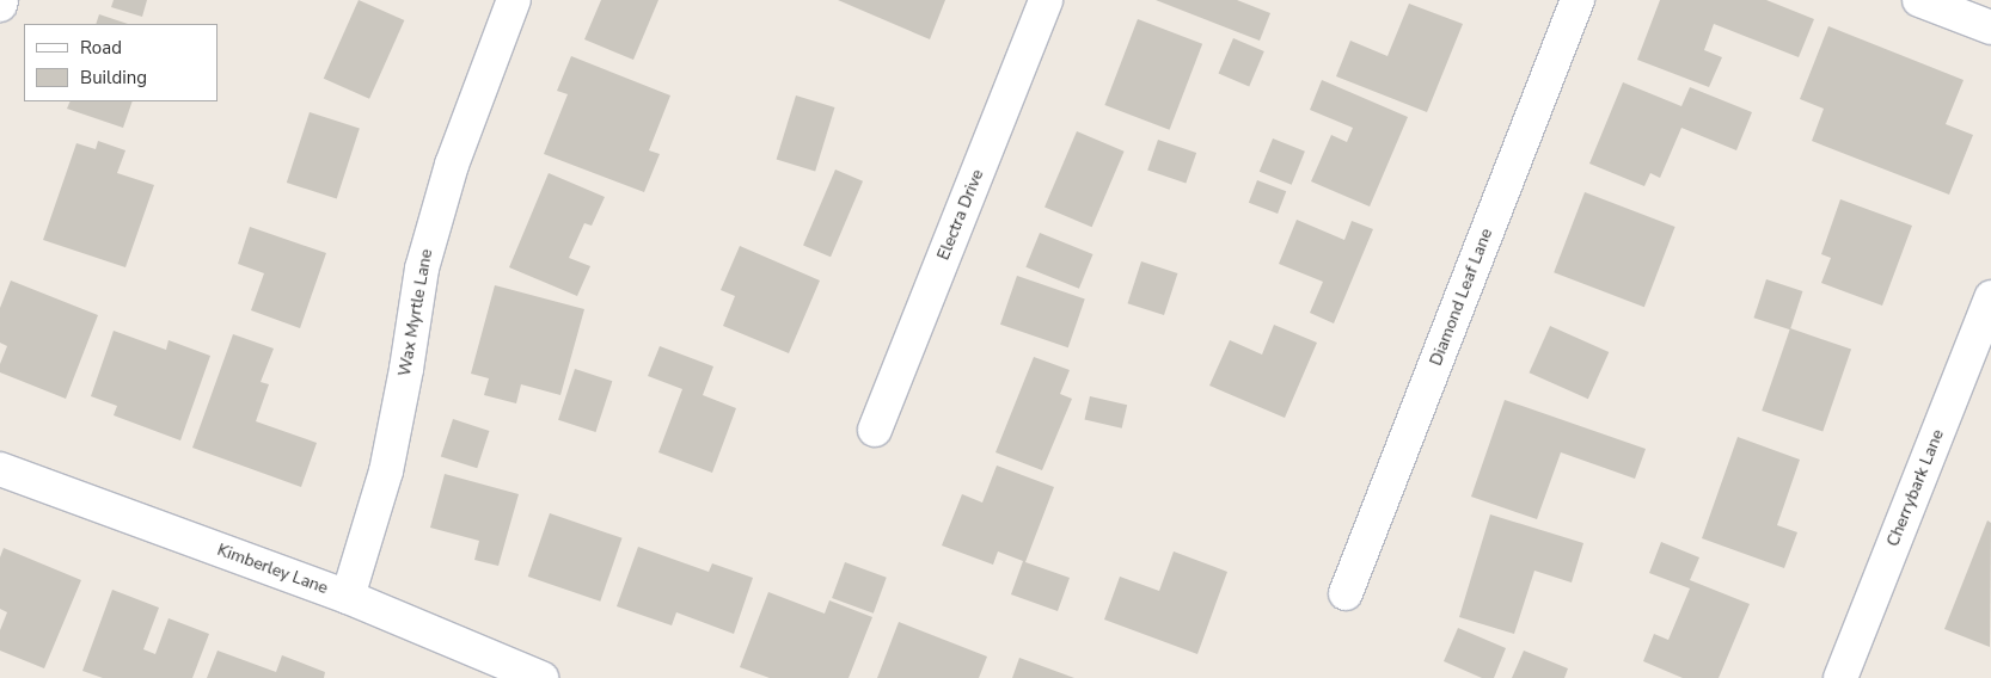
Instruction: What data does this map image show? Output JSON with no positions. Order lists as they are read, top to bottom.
{
  "streets": {
    "street": [
      "Electra Drive",
      "Diamond Leaf Lane",
      "Wax Myrtle Lane",
      "Cherrybark Lane",
      "Kimberley Lane"
    ]
  },
  "crossings": [
    ["Wax Myrtle Lane", "Kimberley Lane"]
  ],
  "legend": ["Road", "Building"]
}
